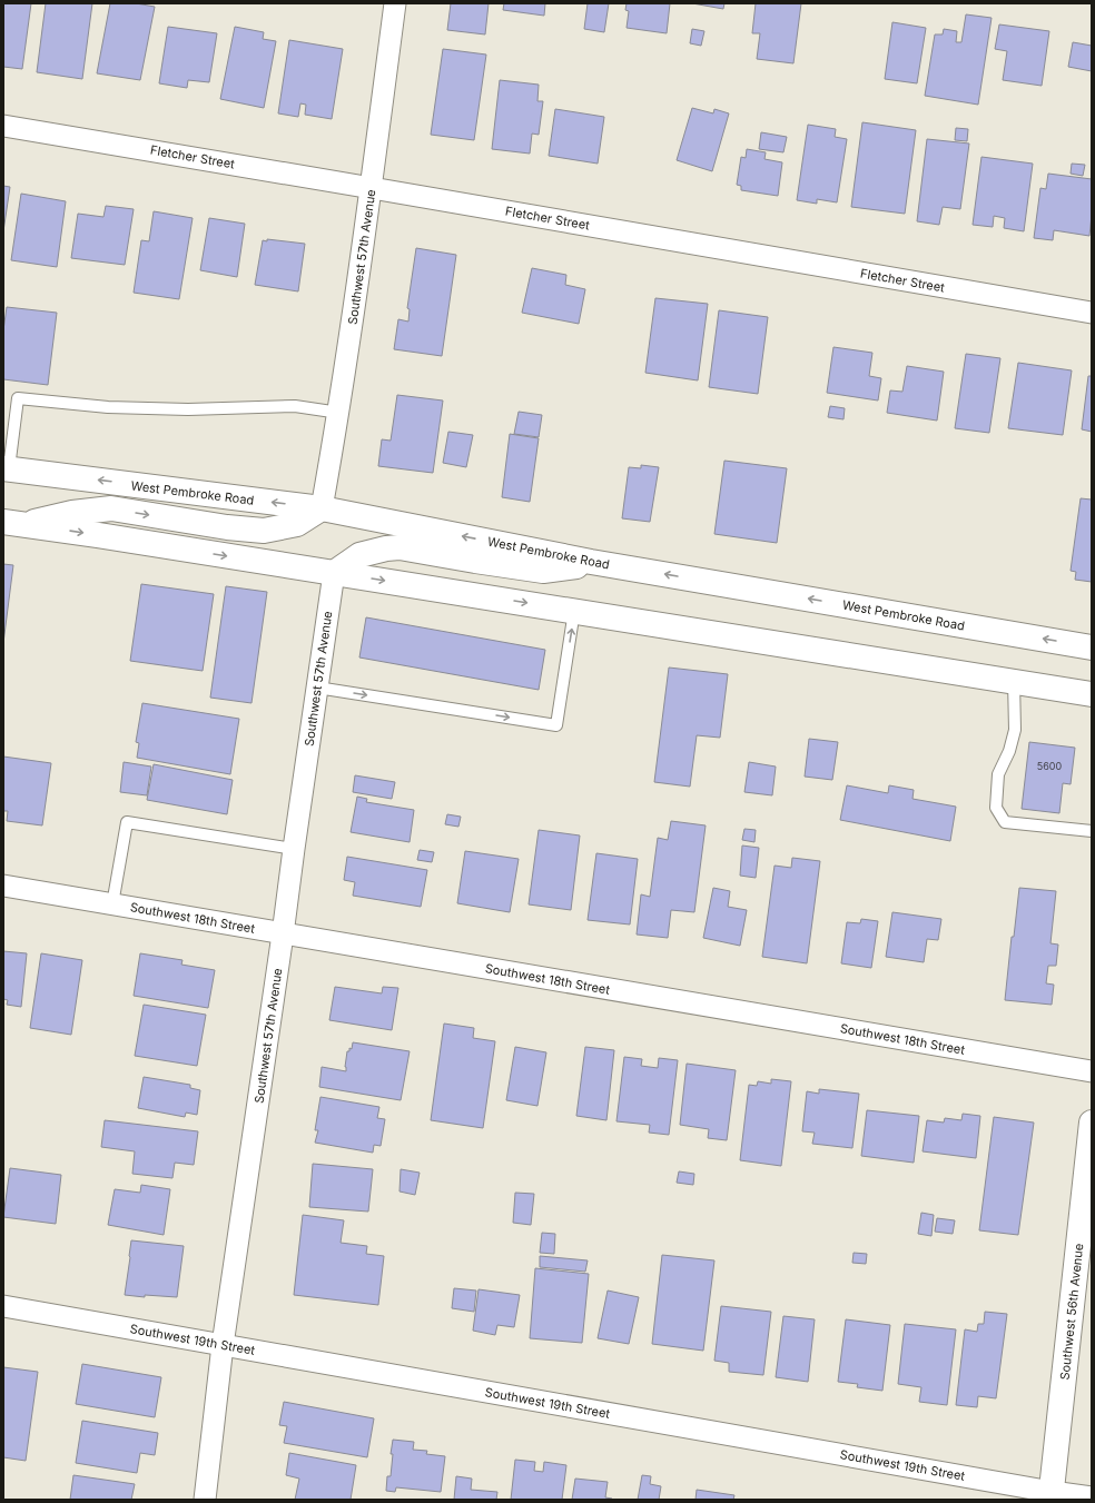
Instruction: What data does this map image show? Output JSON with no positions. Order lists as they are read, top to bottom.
{
  "streets": {
    "main road": ["West Pembroke Road", "Southwest 56th Avenue"],
    "street": [
      "Fletcher Street",
      "Southwest 57th Avenue",
      "Southwest 18th Street",
      "Southwest 19th Street"
    ]
  },
  "crossings": [
    ["Fletcher Street", "Southwest 57th Avenue"],
    ["Southwest 57th Avenue", "West Pembroke Road"],
    ["Southwest 57th Avenue", "Southwest 18th Street"],
    ["Southwest 57th Avenue", "Southwest 19th Street"],
    ["Southwest 56th Avenue", "Southwest 19th Street"]
  ],
  "house_numbers": ["5600"]
}
